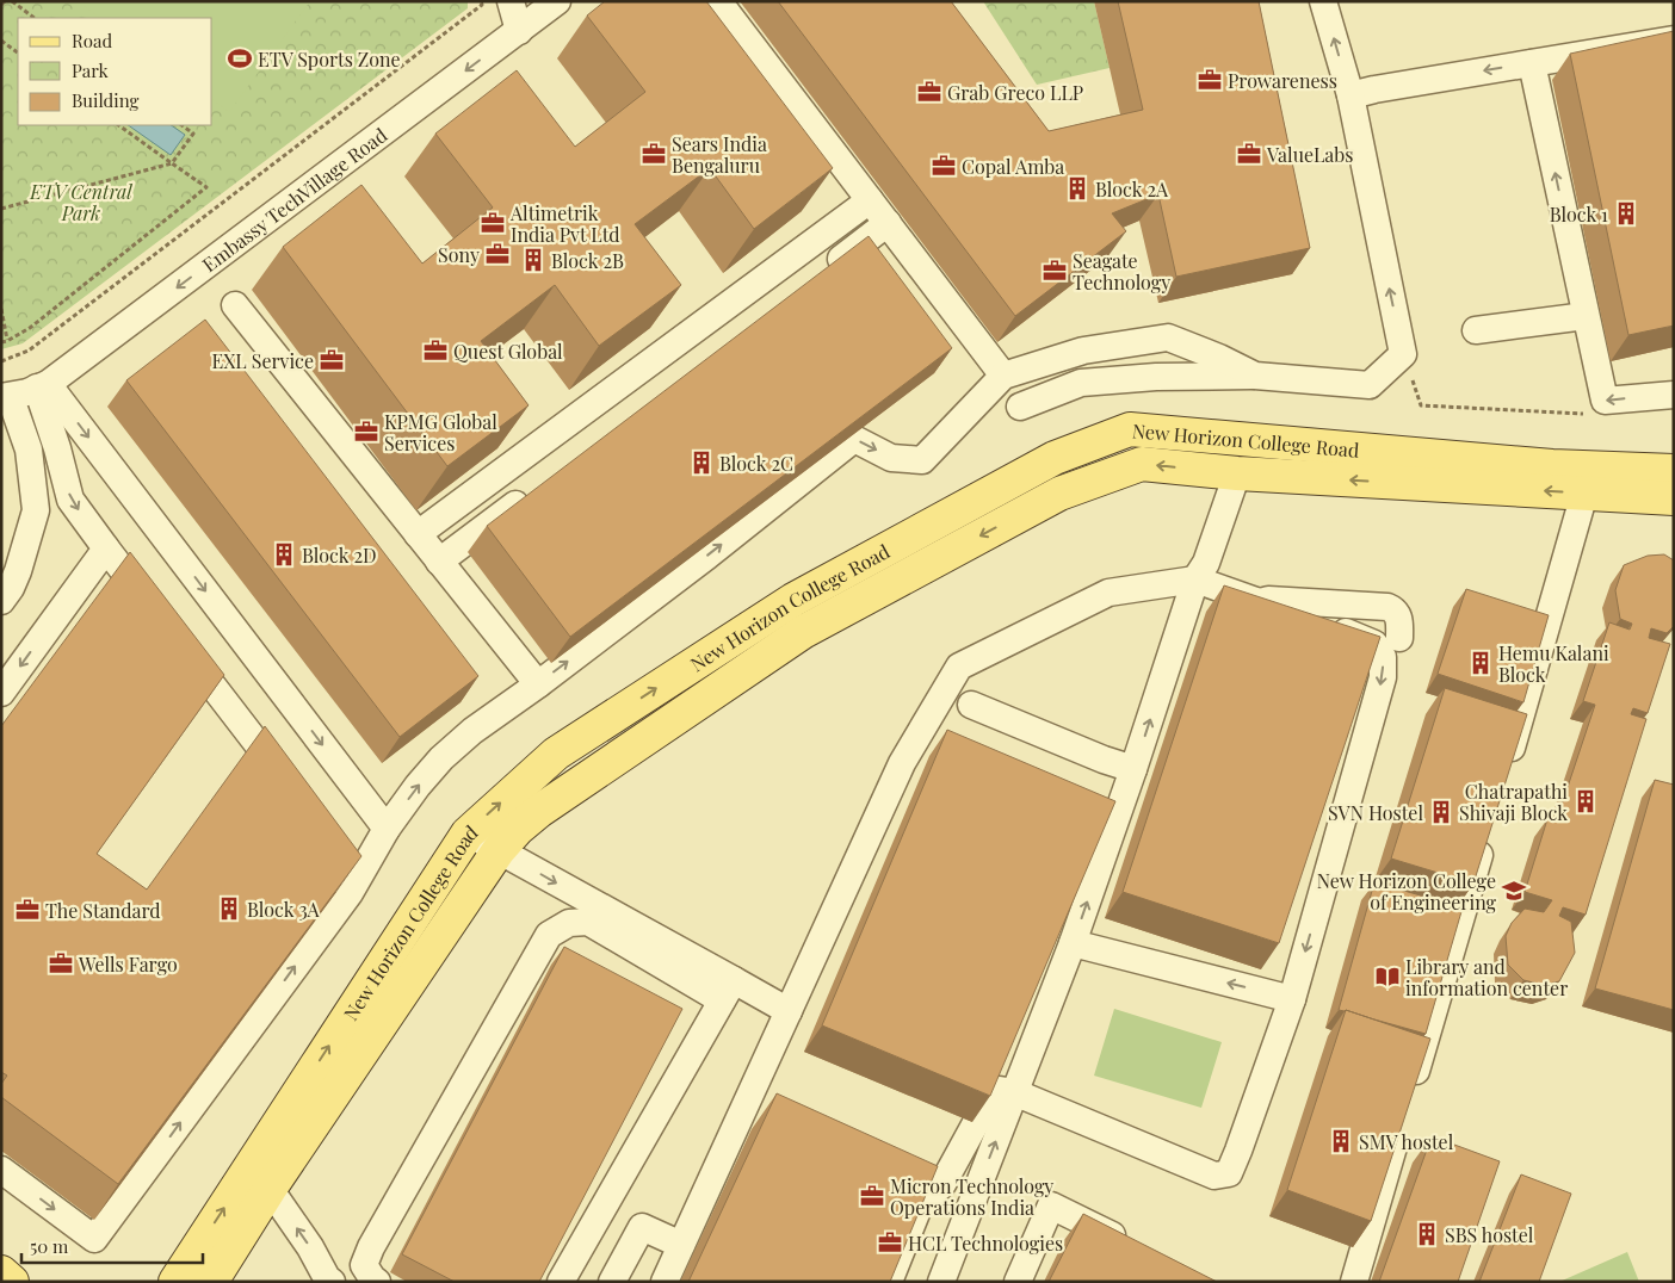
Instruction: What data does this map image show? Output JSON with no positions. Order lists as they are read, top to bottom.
{
  "streets": {
    "main road": ["New Horizon College Road"],
    "street": ["Embassy TechVillage Road"]
  },
  "one_way": ["Embassy TechVillage Road"],
  "parks": ["ETV Central Park"],
  "places": {
    "sports": ["ETV Sports Zone"],
    "office": [
      "Prowareness",
      "Grab Greco LLP",
      "Sears India Bengaluru",
      "ValueLabs",
      "Copal Amba",
      "Altimetrik India Pvt Ltd",
      "Sony",
      "Seagate Technology",
      "Quest Global",
      "EXL Service",
      "KPMG Global Services",
      "The Standard",
      "Wells Fargo",
      "Micron Technology Operations India",
      "HCL Technologies"
    ],
    "building": [
      "Block 2A",
      "Block 1",
      "Block 2B",
      "Block 2C",
      "Block 2D",
      "Hemu Kalani Block",
      "Chatrapathi Shivaji Block",
      "SVN Hostel",
      "Block 3A",
      "SMV hostel",
      "SBS hostel"
    ],
    "school or university": ["New Horizon College of Engineering"],
    "library": ["Library and information center"]
  },
  "legend": ["Road", "Park", "Building"],
  "scale_bar": "50 m"
}
